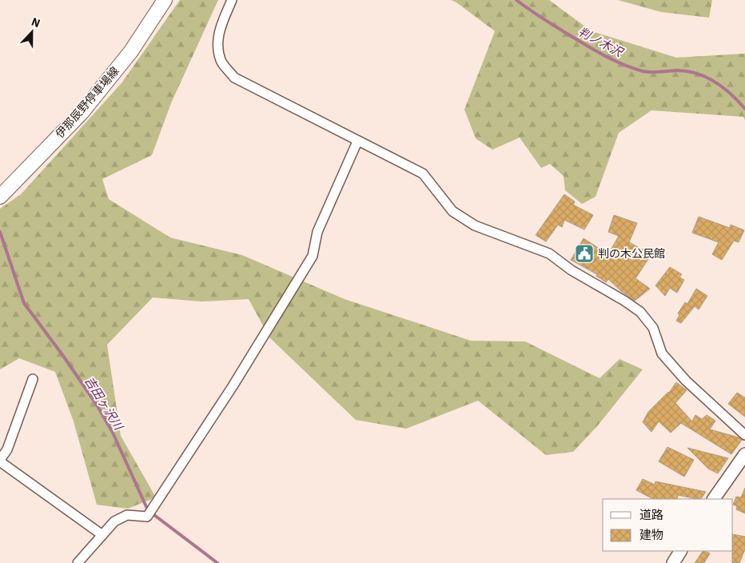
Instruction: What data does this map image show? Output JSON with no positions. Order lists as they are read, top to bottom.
{
  "streets": {
    "main road": ["伊那辰野停車場線"]
  },
  "water": ["判ノ木沢", "吉田ヶ沢川"],
  "places": {
    "public building": ["判の木公民館"]
  },
  "legend": ["道路", "建物"],
  "north": "top"
}
